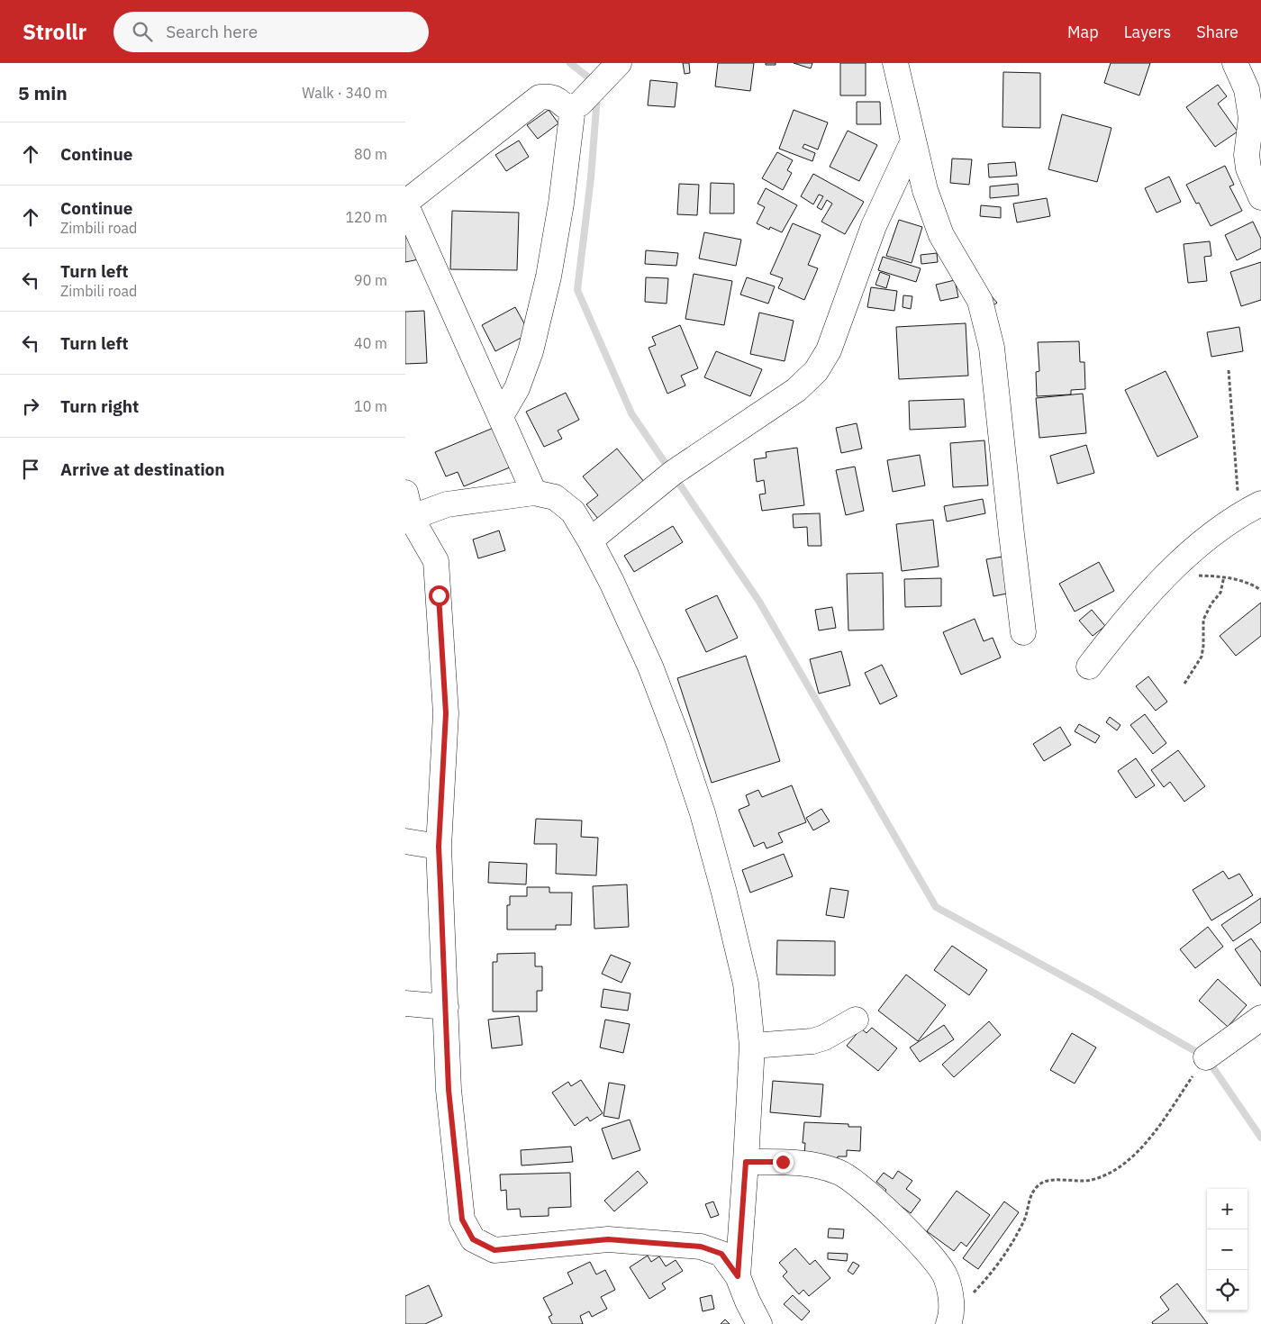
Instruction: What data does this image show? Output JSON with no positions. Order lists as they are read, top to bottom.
{
  "page": {
    "header": "Strollr",
    "search": "Search here",
    "nav": ["Map", "Layers", "Share"],
    "heading": ["5 min", "Walk · 340 m"],
    "list": [
      ["Continue", "80 m"],
      ["Continue", "Zimbili road", "120 m"],
      ["Turn left", "Zimbili road", "90 m"],
      ["Turn left", "40 m"],
      ["Turn right", "10 m"],
      "Arrive at destination"
    ],
    "map_buttons": ["+", "−"]
  }
}
